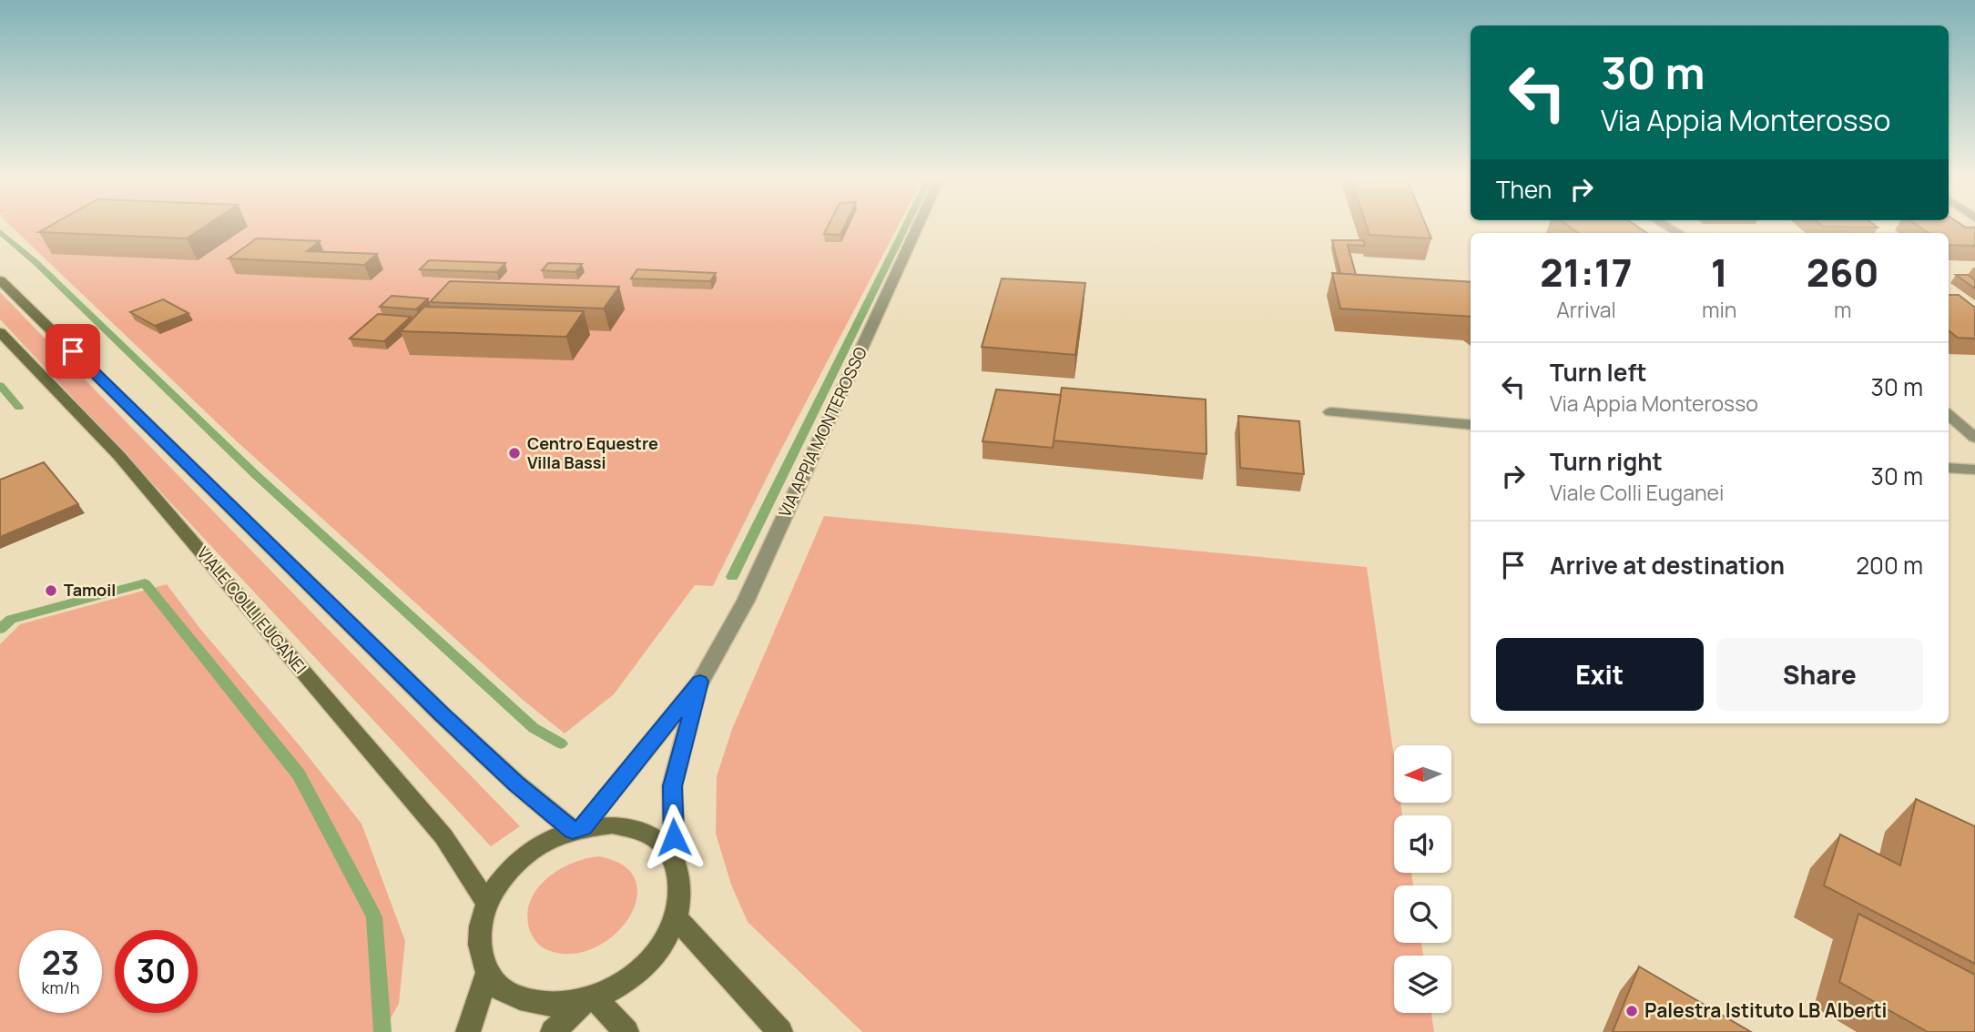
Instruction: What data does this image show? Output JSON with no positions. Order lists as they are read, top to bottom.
{
  "streets": {
    "main road": ["VIALE COLLI EUGANEI"],
    "street": ["VIA APPIA MONTEROSSO"]
  },
  "crossings": [
    ["VIA APPIA MONTEROSSO", "VIALE COLLI EUGANEI"]
  ],
  "places": ["Centro Equestre Villa Bassi", "Tamoil", "Palestra Istituto LB Alberti"],
  "north": "left",
  "page": {
    "turn": ["30 m", "Via Appia Monterosso"],
    "then": "Then",
    "eta": [
      "21:17",
      "Arrival",
      "1",
      "min",
      "260",
      "m"
    ],
    "list": [
      {
        "name": "Turn left",
        "note": "Via Appia Monterosso",
        "value": "30 m"
      },
      {
        "name": "Turn right",
        "note": "Viale Colli Euganei",
        "value": "30 m"
      },
      {
        "name": "Arrive at destination",
        "value": "200 m"
      }
    ],
    "buttons": ["Exit", "Share"],
    "speed": "23 km/h",
    "limit": "30"
  }
}
